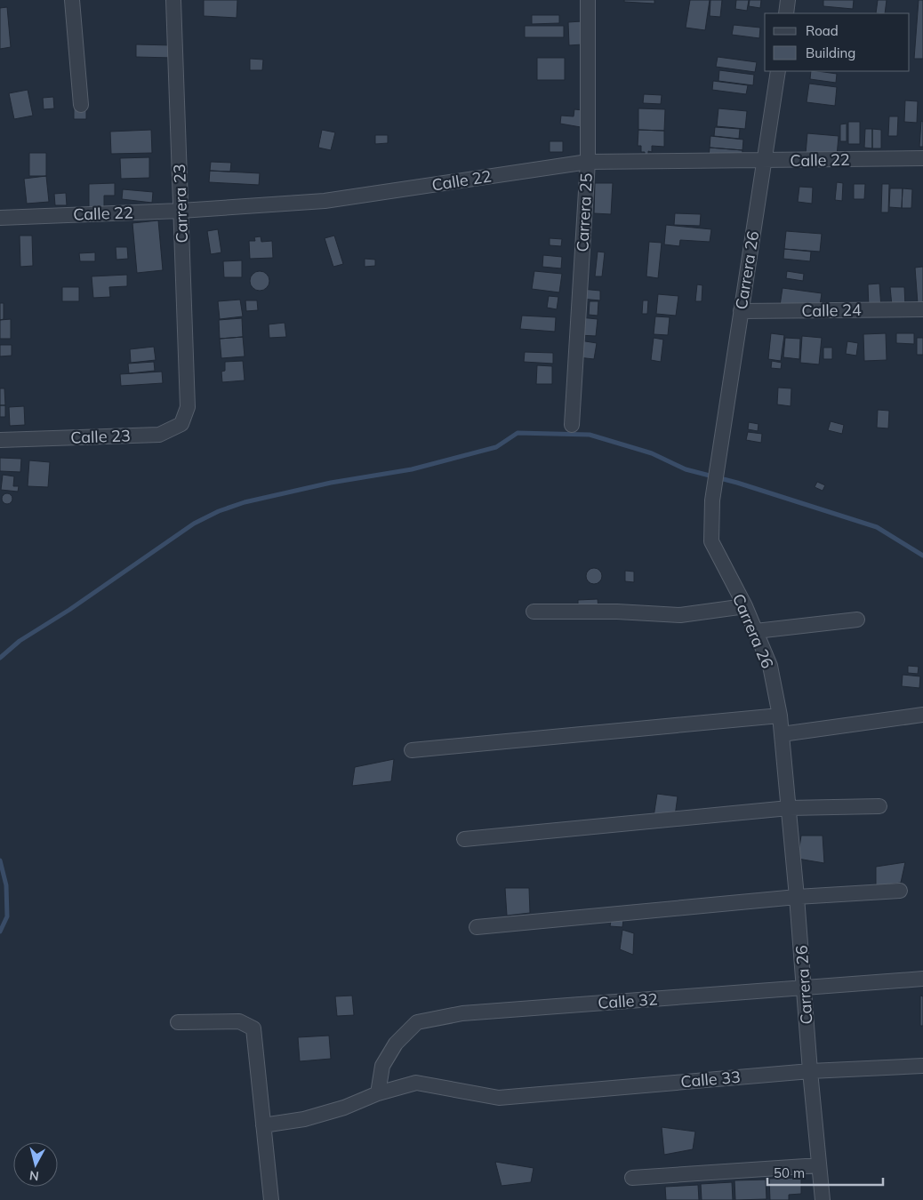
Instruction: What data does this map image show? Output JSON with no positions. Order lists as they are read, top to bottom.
{
  "streets": {
    "street": [
      "Calle 22",
      "Carrera 23",
      "Carrera 25",
      "Carrera 26",
      "Calle 24",
      "Calle 23",
      "Calle 32",
      "Calle 33"
    ]
  },
  "crossings": [
    ["Calle 22", "Carrera 23"],
    ["Calle 22", "Carrera 25"],
    ["Calle 22", "Carrera 26"],
    ["Carrera 23", "Calle 23"],
    ["Carrera 26", "Calle 24"],
    ["Carrera 26", "Calle 32"],
    ["Carrera 26", "Calle 33"],
    ["Calle 32", "Calle 33"]
  ],
  "legend": ["Road", "Building"],
  "scale_bar": "50 m",
  "north": "bottom"
}
